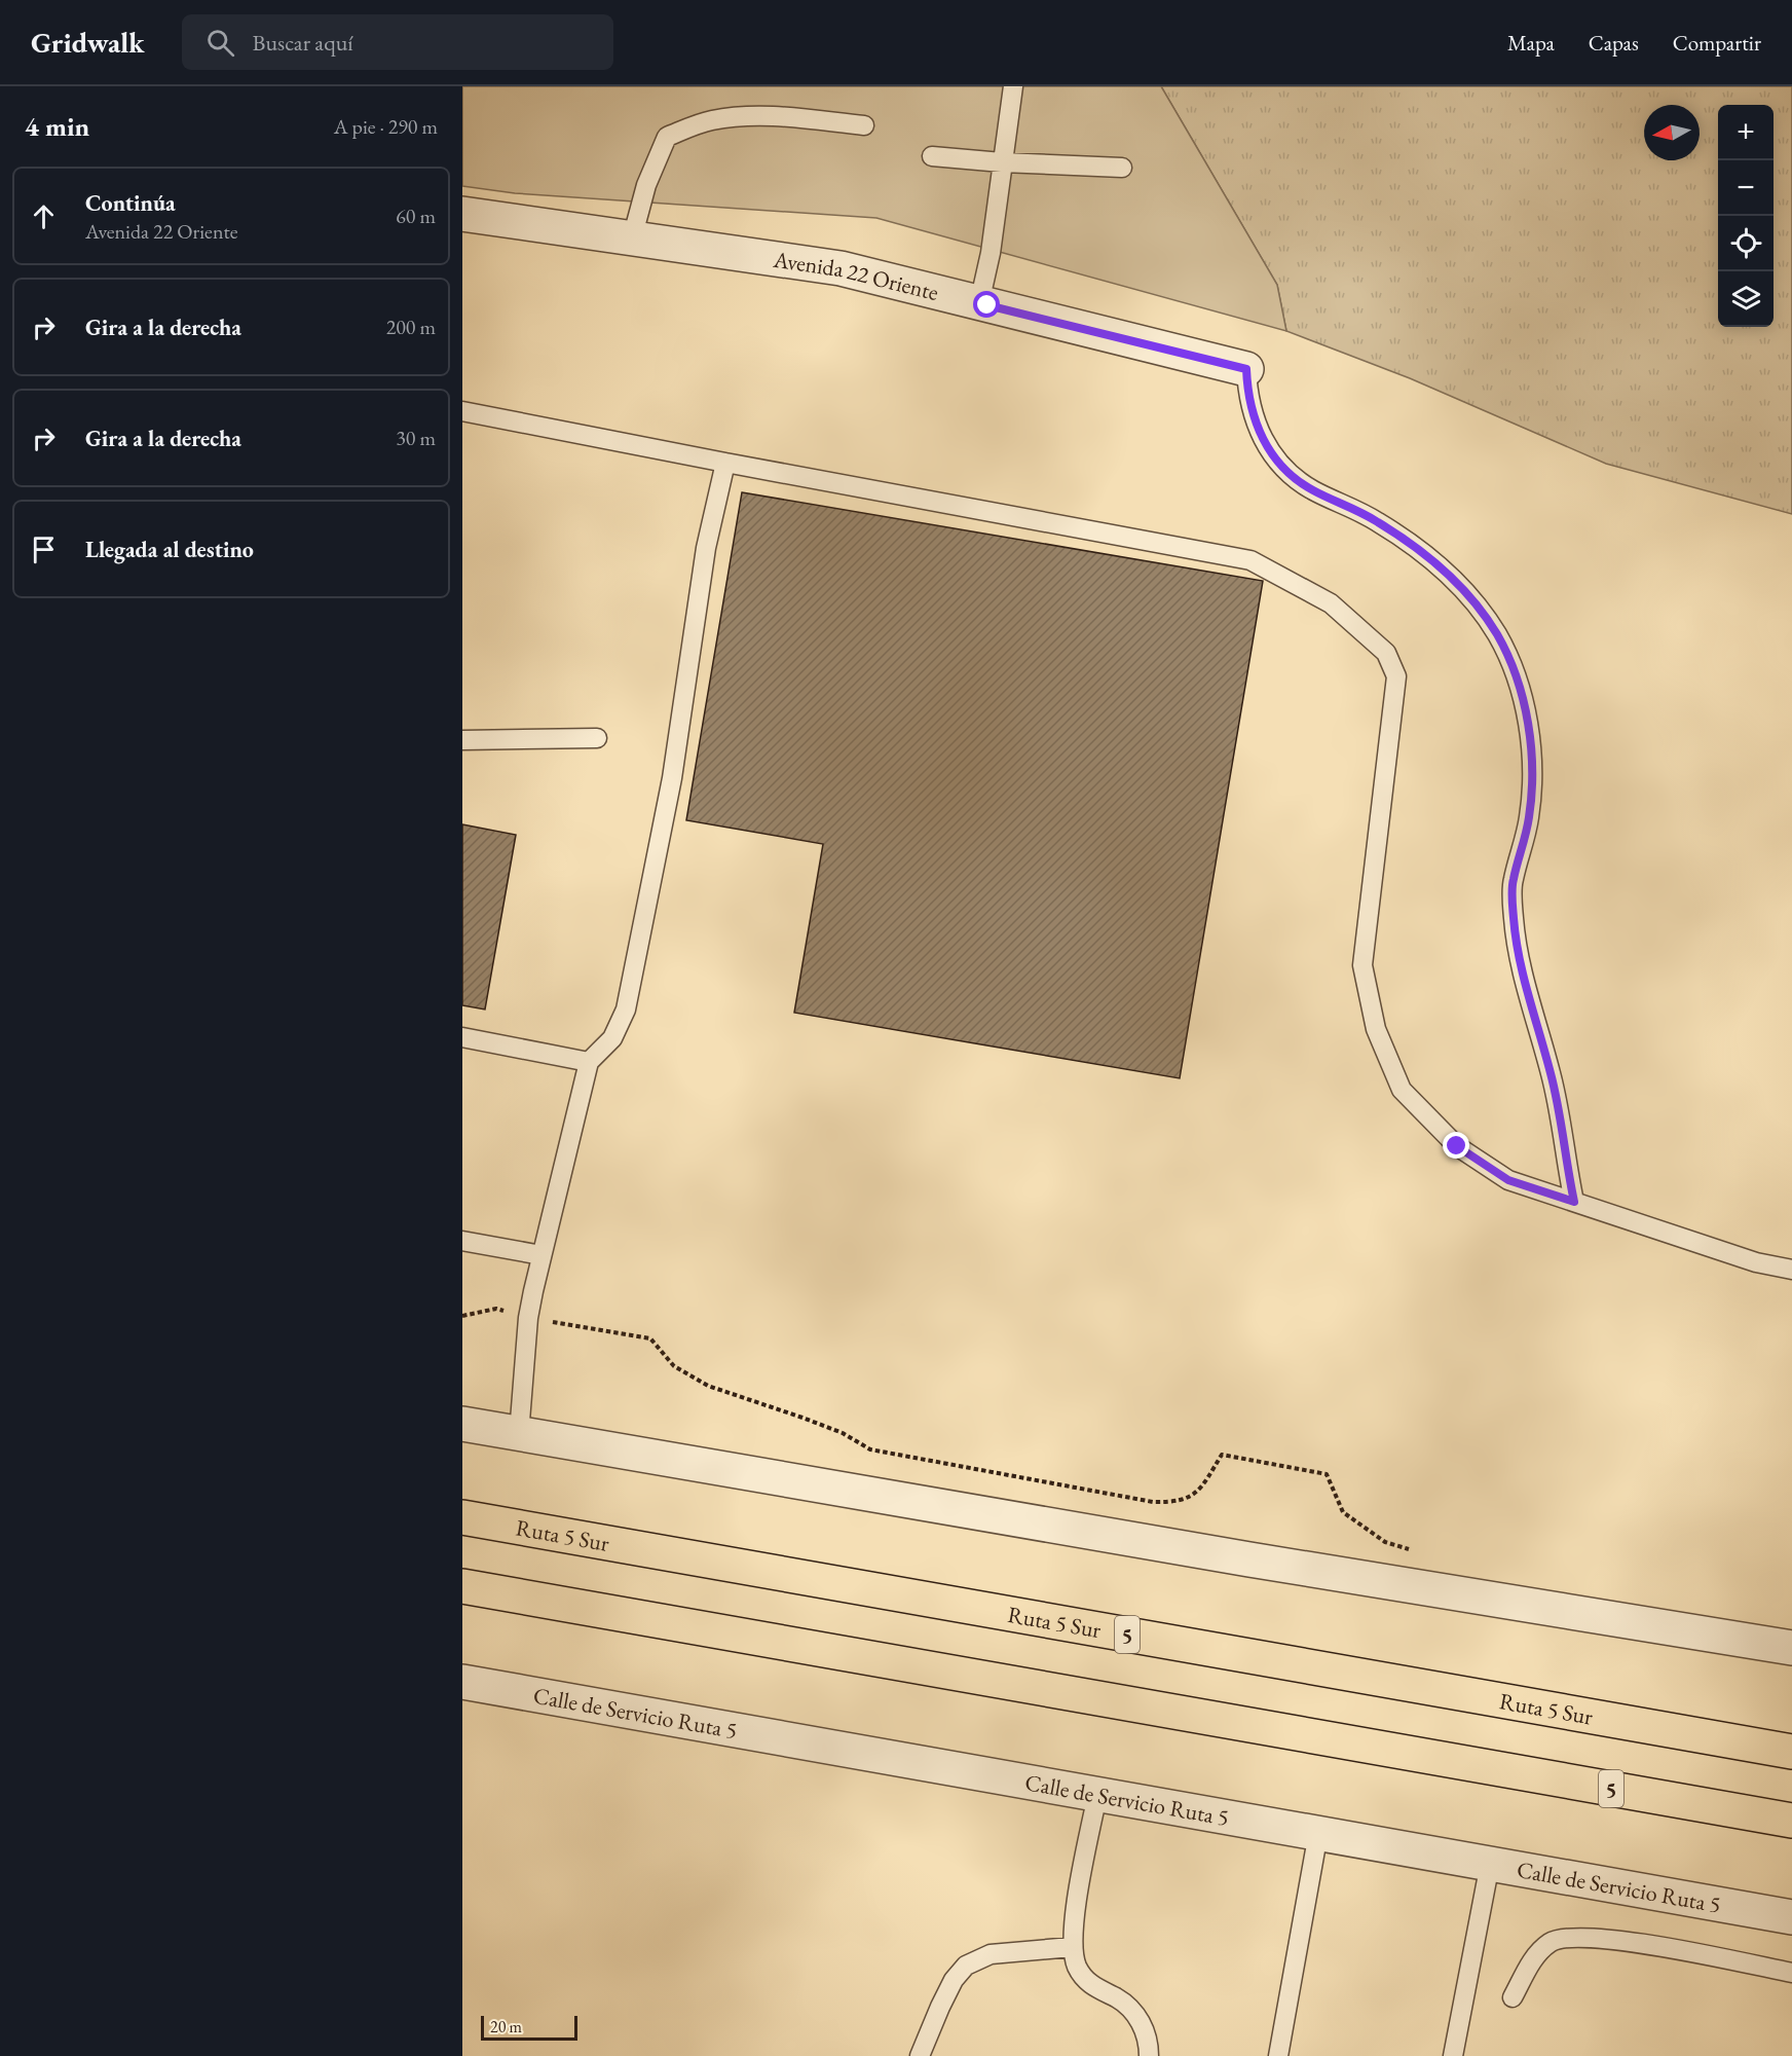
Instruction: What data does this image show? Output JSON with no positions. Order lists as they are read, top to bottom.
{
  "streets": {
    "highway": ["Ruta 5 Sur", "5"],
    "street": ["Avenida 22 Oriente", "Calle de Servicio Ruta 5"]
  },
  "scale_bar": "20 m",
  "north": "left",
  "page": {
    "header": "Gridwalk",
    "search": "Buscar aquí",
    "nav": ["Mapa", "Capas", "Compartir"],
    "heading": ["4 min", "A pie · 290 m"],
    "map_buttons": ["+", "−"],
    "list": [
      ["Continúa", "Avenida 22 Oriente", "60 m"],
      ["Gira a la derecha", "200 m"],
      ["Gira a la derecha", "30 m"],
      "Llegada al destino"
    ],
    "scale": "20 m"
  }
}
